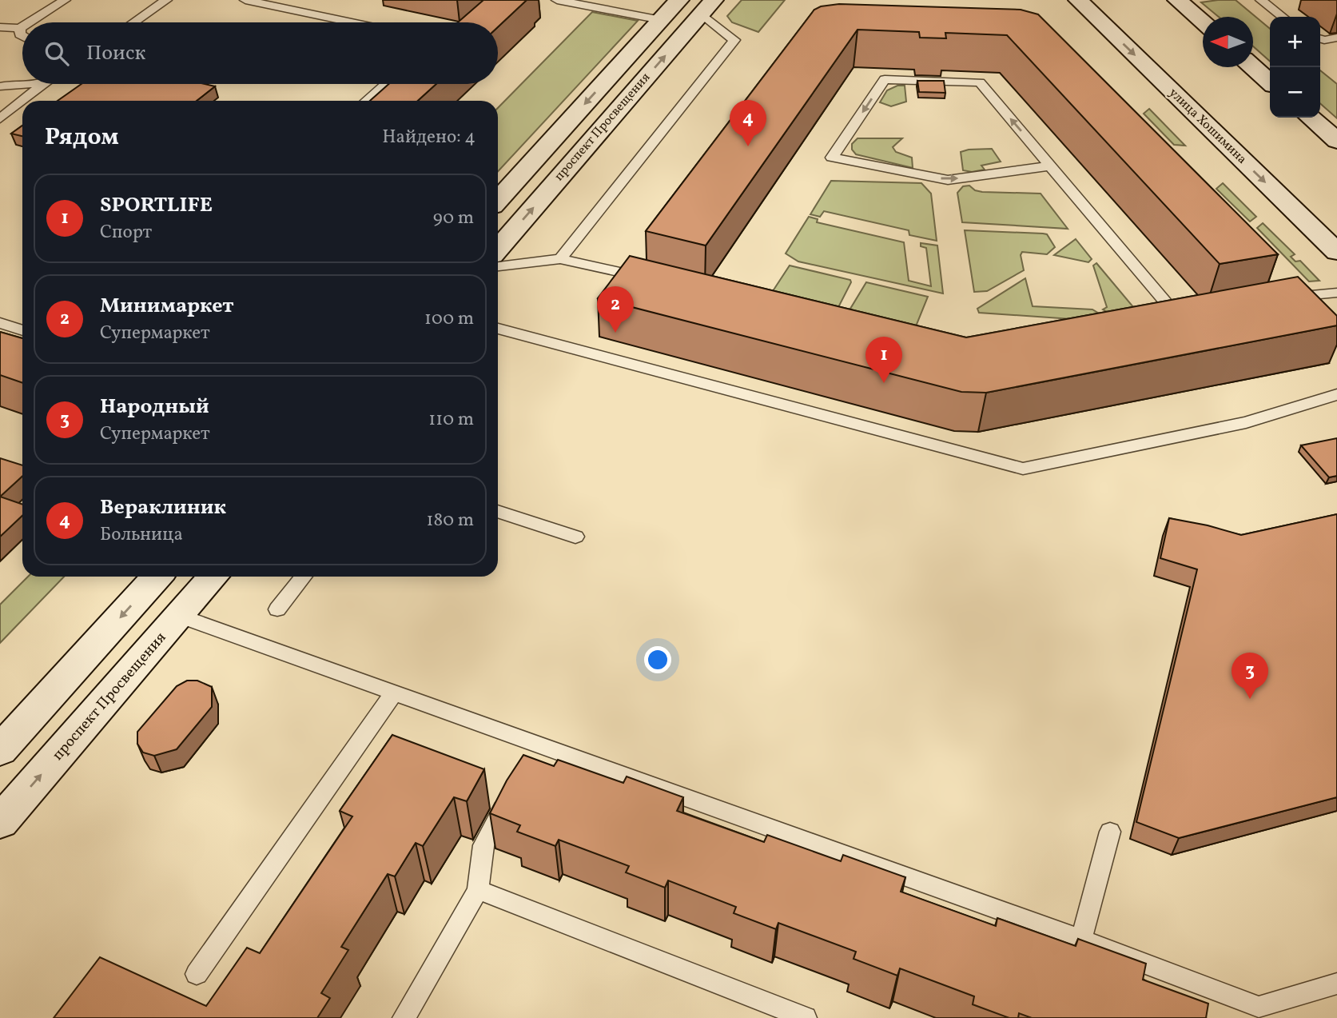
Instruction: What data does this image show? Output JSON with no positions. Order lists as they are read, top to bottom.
{
  "streets": {
    "main road": ["улица Хошимина", "проспект Просвещения"]
  },
  "one_way": ["улица Хошимина"],
  "north": "left",
  "page": {
    "map_buttons": ["+", "−"],
    "search": "Поиск",
    "pins": [
      "4",
      "2",
      "1",
      "3"
    ],
    "heading": ["Рядом", "Найдено: 4"],
    "list": [
      {
        "mark": "1",
        "name": "SPORTLIFE",
        "note": "Спорт",
        "value": "90 m"
      },
      {
        "mark": "2",
        "name": "Минимаркет",
        "note": "Супермаркет",
        "value": "100 m"
      },
      {
        "mark": "3",
        "name": "Народный",
        "note": "Супермаркет",
        "value": "110 m"
      },
      {
        "mark": "4",
        "name": "Вераклиник",
        "note": "Больница",
        "value": "180 m"
      }
    ]
  }
}
